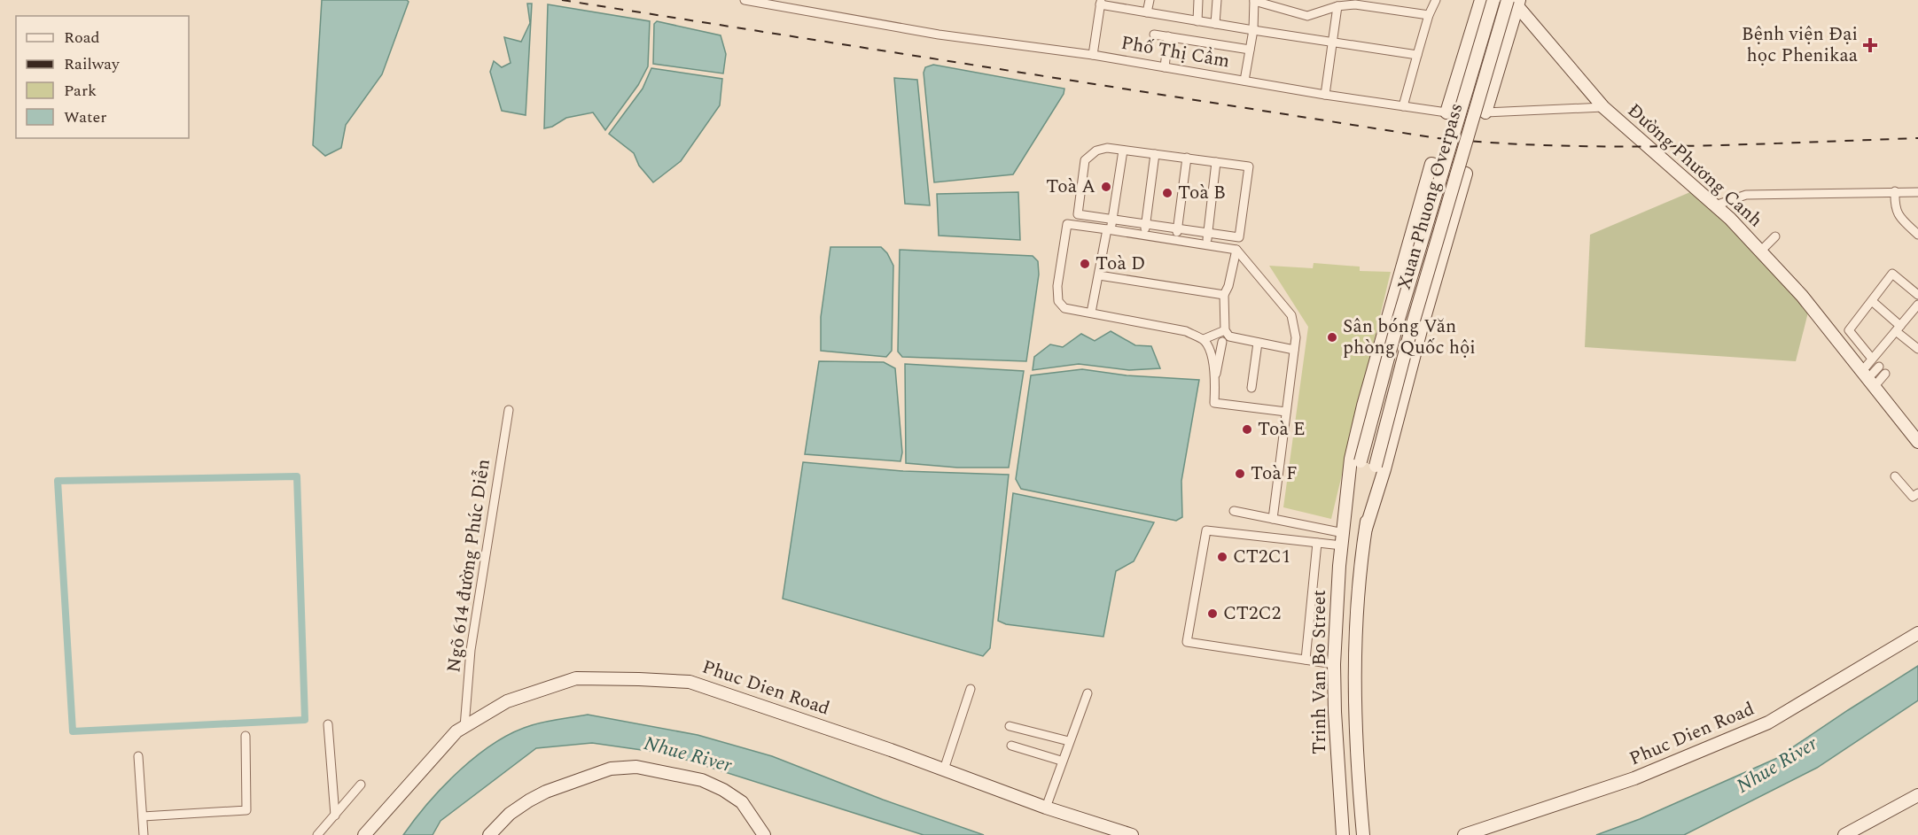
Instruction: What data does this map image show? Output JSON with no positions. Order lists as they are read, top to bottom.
{
  "streets": {
    "main road": [
      "Đường Phương Canh",
      "Xuan Phuong Overpass",
      "Trinh Van Bo Street",
      "Phuc Dien Road"
    ],
    "street": ["Phố Thị Cẩm", "Ngõ 614 đường Phúc Diễn"]
  },
  "crossings": [
    ["Phố Thị Cẩm", "Đường Phương Canh"],
    ["Đường Phương Canh", "Xuan Phuong Overpass"],
    ["Xuan Phuong Overpass", "Trinh Van Bo Street"],
    ["Ngõ 614 đường Phúc Diễn", "Phuc Dien Road"]
  ],
  "water": ["Nhue River"],
  "places": {
    "health": ["Bệnh viện Đại học Phenikaa"],
    "other": [
      "Toà A",
      "Toà B",
      "Toà D",
      "Sân bóng Văn phòng Quốc hội",
      "Toà E",
      "Toà F",
      "CT2C1",
      "CT2C2"
    ]
  },
  "legend": [
    "Road",
    "Railway",
    "Park",
    "Water"
  ]
}
